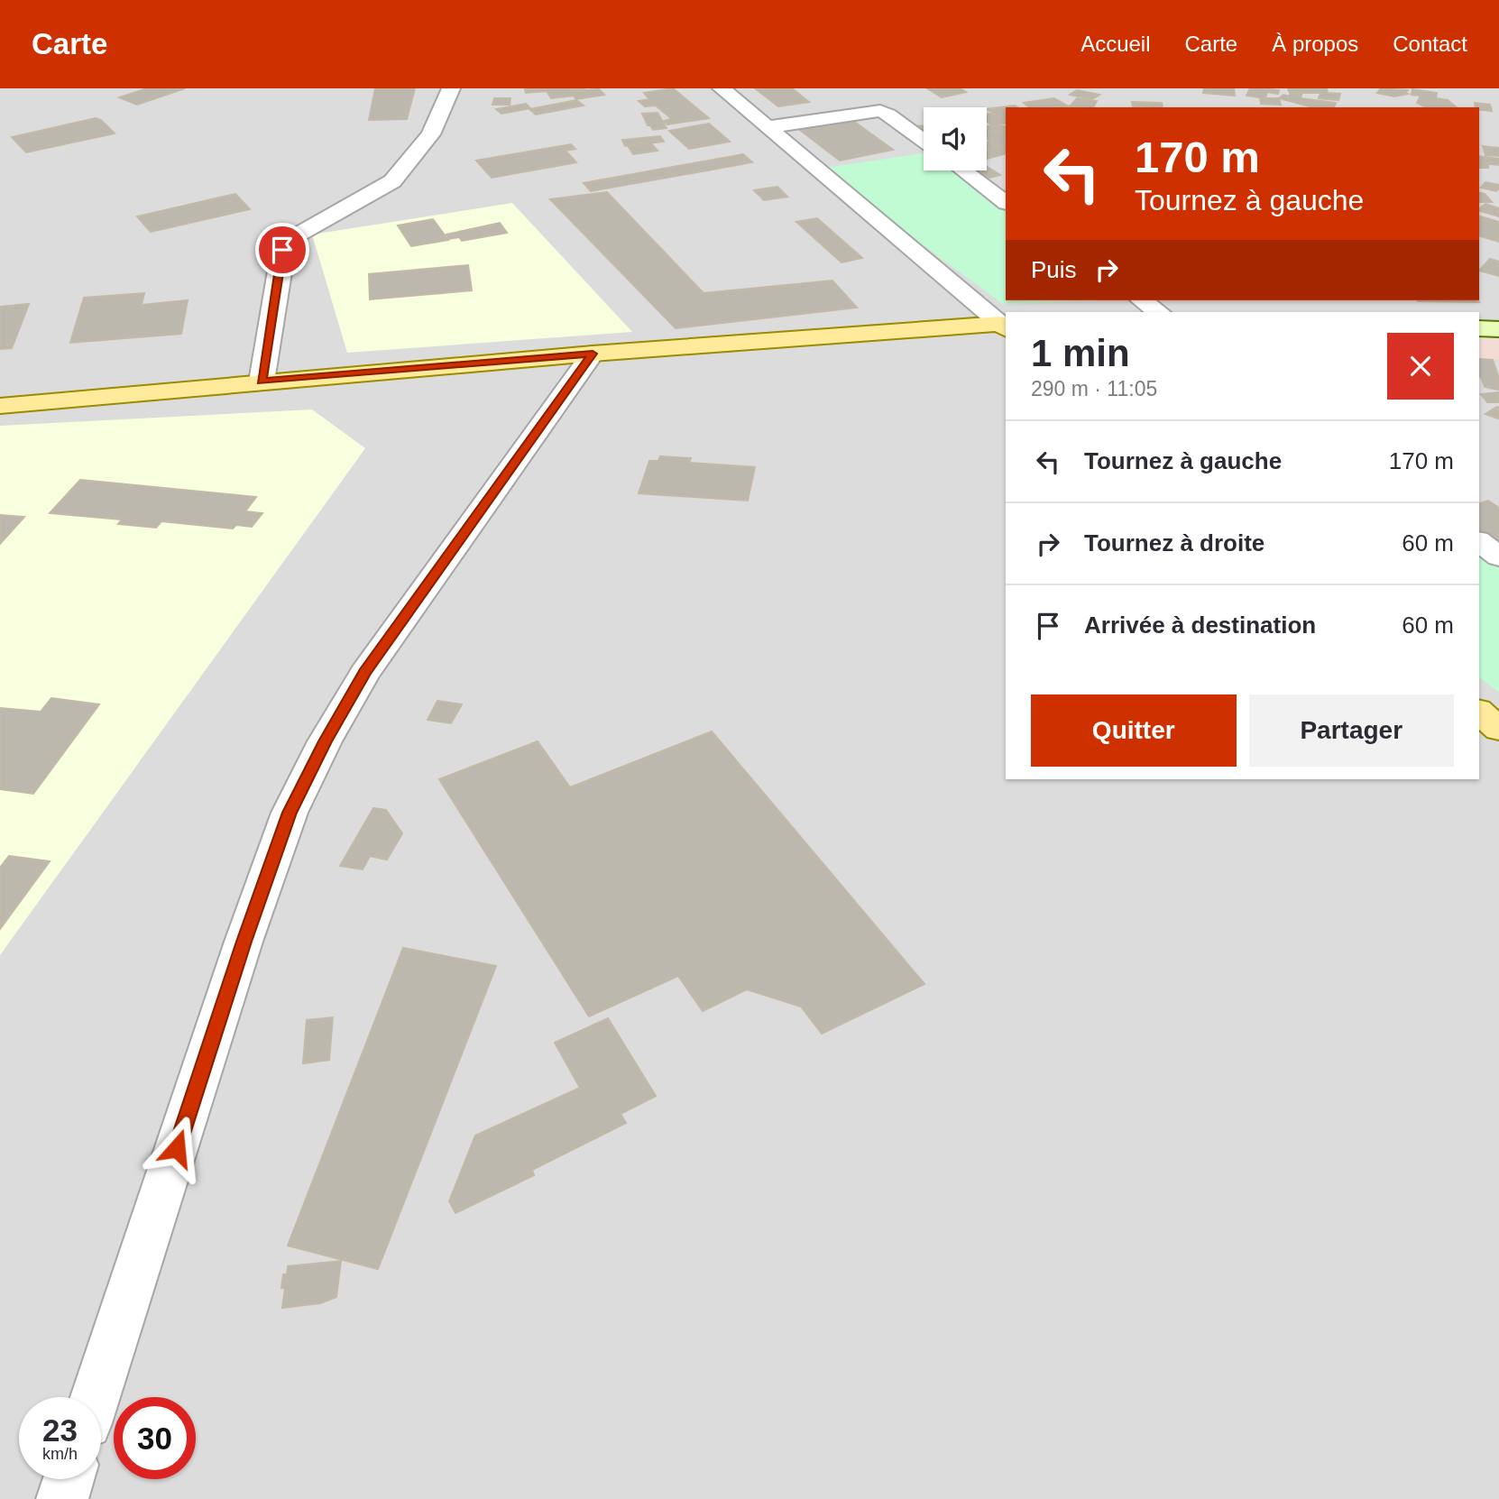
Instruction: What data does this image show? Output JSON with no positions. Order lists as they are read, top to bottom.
{
  "page": {
    "header": "Carte",
    "nav": [
      "Accueil",
      "Carte",
      "À propos",
      "Contact"
    ],
    "turn": ["170 m", "Tournez à gauche"],
    "then": "Puis",
    "heading": ["1 min", "290 m · 11:05"],
    "list": [
      {
        "name": "Tournez à gauche",
        "value": "170 m"
      },
      {
        "name": "Tournez à droite",
        "value": "60 m"
      },
      {
        "name": "Arrivée à destination",
        "value": "60 m"
      }
    ],
    "buttons": ["Quitter", "Partager"],
    "speed": "23 km/h",
    "limit": "30"
  }
}
